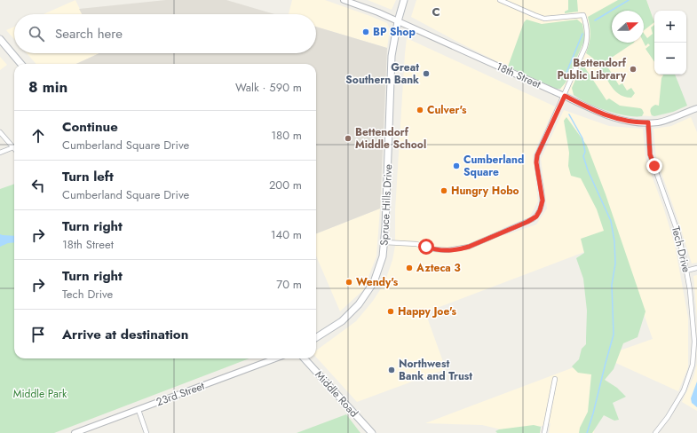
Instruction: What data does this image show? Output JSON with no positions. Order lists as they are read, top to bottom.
{
  "streets": {
    "main road": ["Spruce Hills Drive", "Middle Road"],
    "street": ["18th Street", "Tech Drive", "23rd Street"]
  },
  "crossings": [
    ["18th Street", "Spruce Hills Drive"],
    ["18th Street", "Tech Drive"]
  ],
  "parks": ["Middle Park"],
  "places": [
    "BP Shop",
    "Bettendorf Public Library",
    "Great Southern Bank",
    "Culver's",
    "Bettendorf Middle School",
    "Cumberland Square",
    "Hungry Hobo",
    "Azteca 3",
    "Wendy's",
    "Happy Joe's",
    "Northwest Bank and Trust"
  ],
  "north": "right",
  "page": {
    "map_buttons": ["+", "−"],
    "search": "Search here",
    "heading": ["8 min", "Walk · 590 m"],
    "list": [
      ["Continue", "Cumberland Square Drive", "180 m"],
      ["Turn left", "Cumberland Square Drive", "200 m"],
      ["Turn right", "18th Street", "140 m"],
      ["Turn right", "Tech Drive", "70 m"],
      "Arrive at destination"
    ]
  },
  "grid": {
    "columns": ["C"]
  }
}
